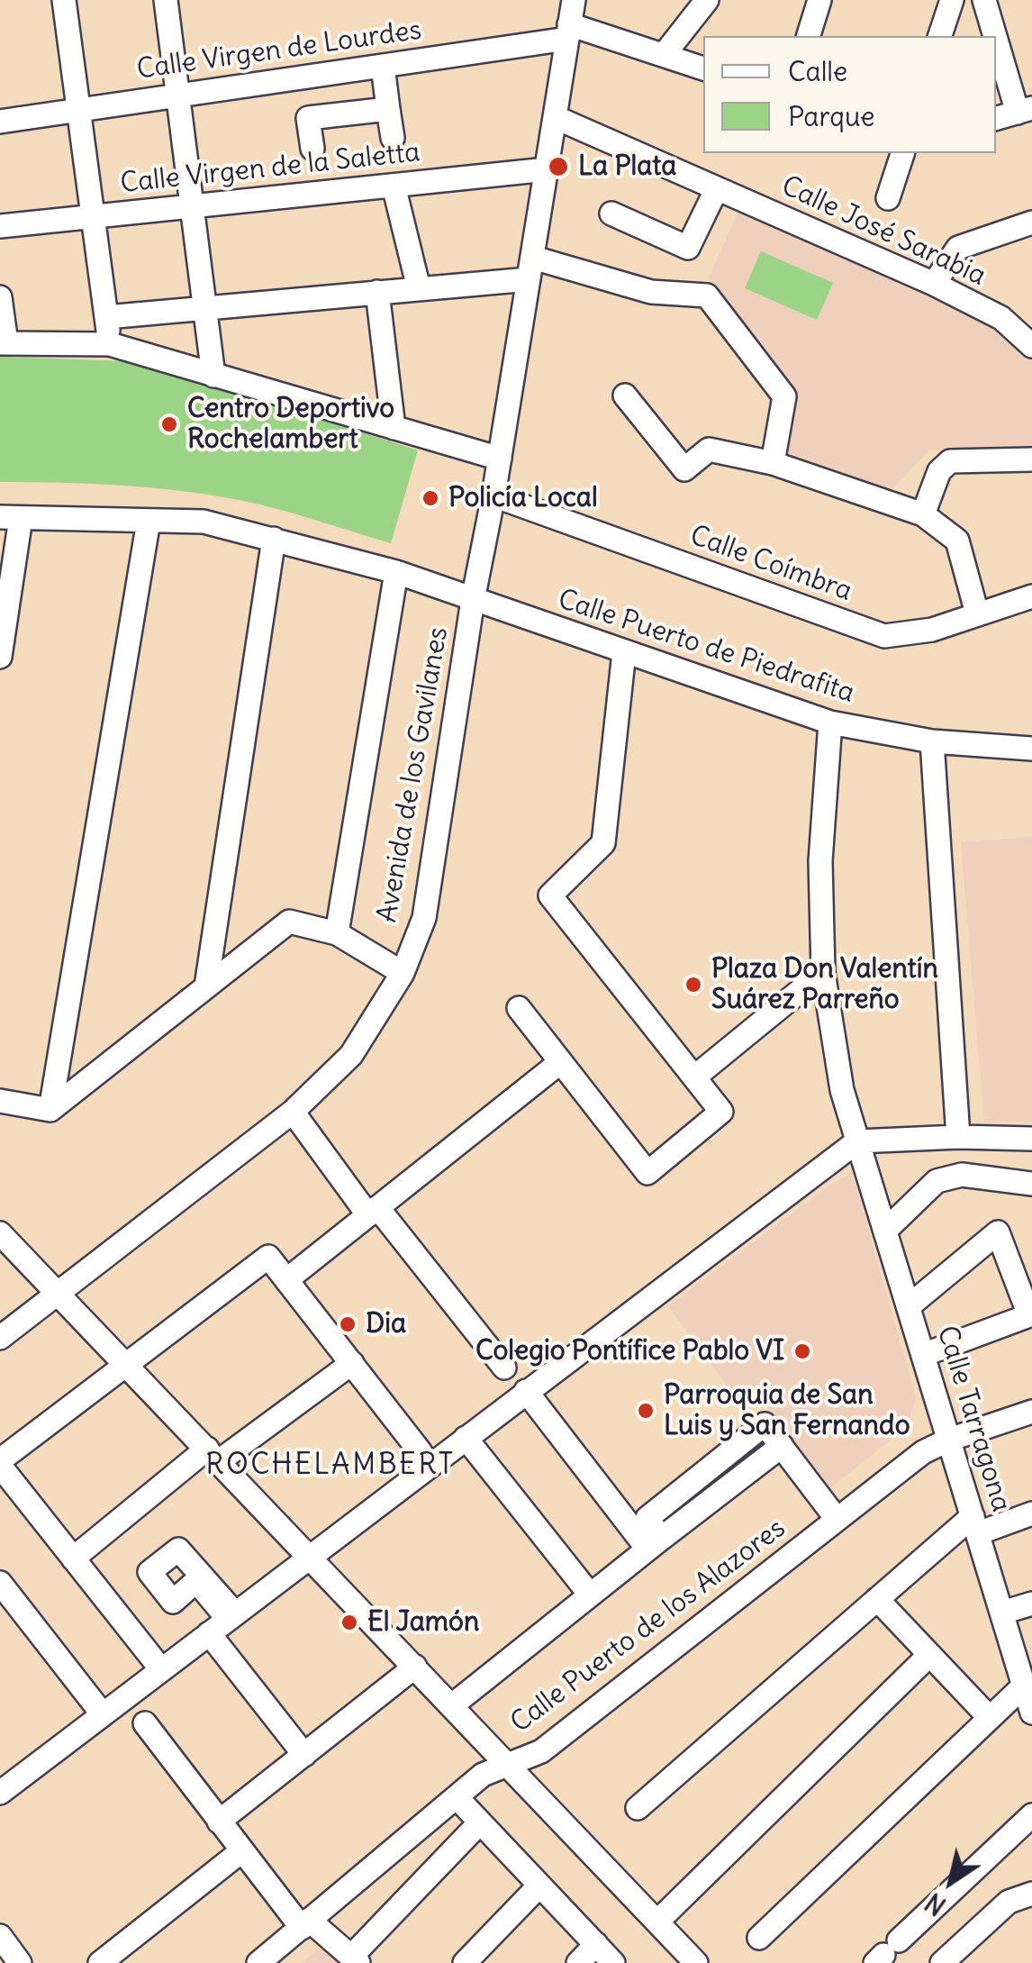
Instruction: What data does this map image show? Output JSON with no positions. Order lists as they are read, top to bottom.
{
  "streets": {
    "street": [
      "Calle Virgen de Lourdes",
      "Calle Virgen de la Saletta",
      "Calle José Sarabia",
      "Calle Coímbra",
      "Calle Puerto de Piedrafita",
      "Avenida de los Gavilanes",
      "Calle Tarragona",
      "Calle Puerto de los Alazores"
    ]
  },
  "crossings": [
    ["Calle Virgen de Lourdes", "Avenida de los Gavilanes"],
    ["Calle Virgen de la Saletta", "Avenida de los Gavilanes"],
    ["Calle José Sarabia", "Avenida de los Gavilanes"],
    ["Calle Coímbra", "Avenida de los Gavilanes"],
    ["Calle Puerto de Piedrafita", "Avenida de los Gavilanes"],
    ["Calle Puerto de Piedrafita", "Calle Tarragona"],
    ["Calle Tarragona", "Calle Puerto de los Alazores"]
  ],
  "districts": ["ROCHELAMBERT"],
  "places": [
    "La Plata",
    "Centro Deportivo Rochelambert",
    "Policía Local",
    "Plaza Don Valentín Suárez Parreño",
    "Dia",
    "Colegio Pontífice Pablo VI",
    "Parroquia de San Luis y San Fernando",
    "El Jamón"
  ],
  "legend": ["Calle", "Parque"],
  "north": "bottom left"
}
